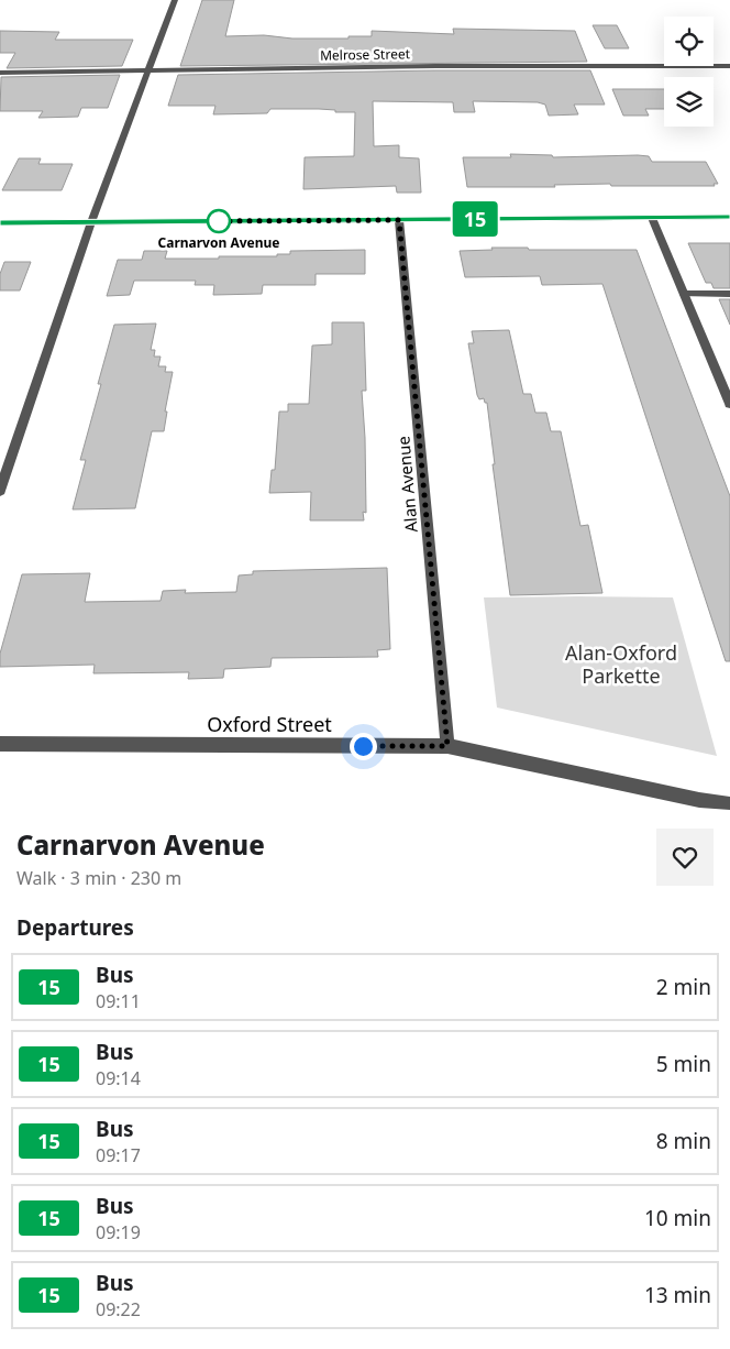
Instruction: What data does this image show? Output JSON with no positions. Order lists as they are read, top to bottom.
{
  "streets": {
    "street": ["Melrose Street", "Alan Avenue", "Oxford Street"]
  },
  "crossings": [
    ["Alan Avenue", "Oxford Street"]
  ],
  "parks": ["Alan-Oxford Parkette"],
  "places": ["Carnarvon Avenue"],
  "lines": ["bus line 15"],
  "page": {
    "on_map": "15",
    "heading": [
      ["Carnarvon Avenue", "Walk · 3 min · 230 m"],
      "Departures"
    ],
    "list": [
      {
        "mark": "15",
        "name": "Bus",
        "note": "09:11",
        "value": "2 min"
      },
      {
        "mark": "15",
        "name": "Bus",
        "note": "09:14",
        "value": "5 min"
      },
      {
        "mark": "15",
        "name": "Bus",
        "note": "09:17",
        "value": "8 min"
      },
      {
        "mark": "15",
        "name": "Bus",
        "note": "09:19",
        "value": "10 min"
      },
      {
        "mark": "15",
        "name": "Bus",
        "note": "09:22",
        "value": "13 min"
      }
    ]
  }
}
